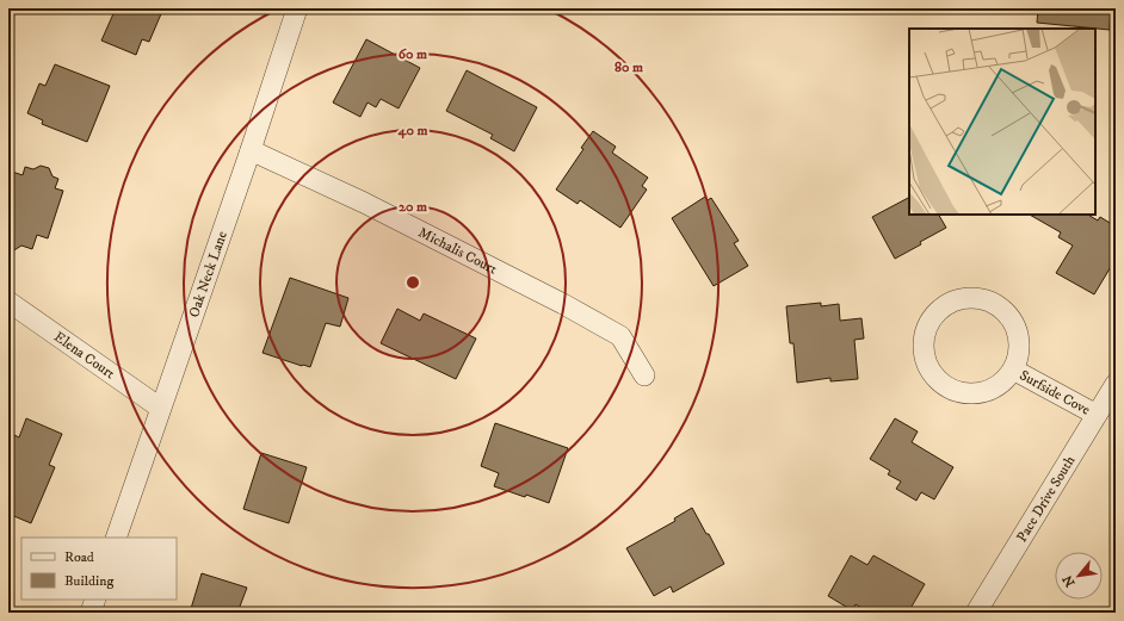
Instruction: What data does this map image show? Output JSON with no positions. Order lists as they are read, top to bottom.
{
  "streets": {
    "street": [
      "Michalis Court",
      "Oak Neck Lane",
      "Elena Court",
      "Surfside Cove",
      "Pace Drive South"
    ]
  },
  "crossings": [
    ["Michalis Court", "Oak Neck Lane"],
    ["Oak Neck Lane", "Elena Court"],
    ["Surfside Cove", "Pace Drive South"]
  ],
  "legend": ["Road", "Building"],
  "north": "bottom left",
  "rings": [
    "60 m",
    "80 m",
    "40 m",
    "20 m"
  ]
}
